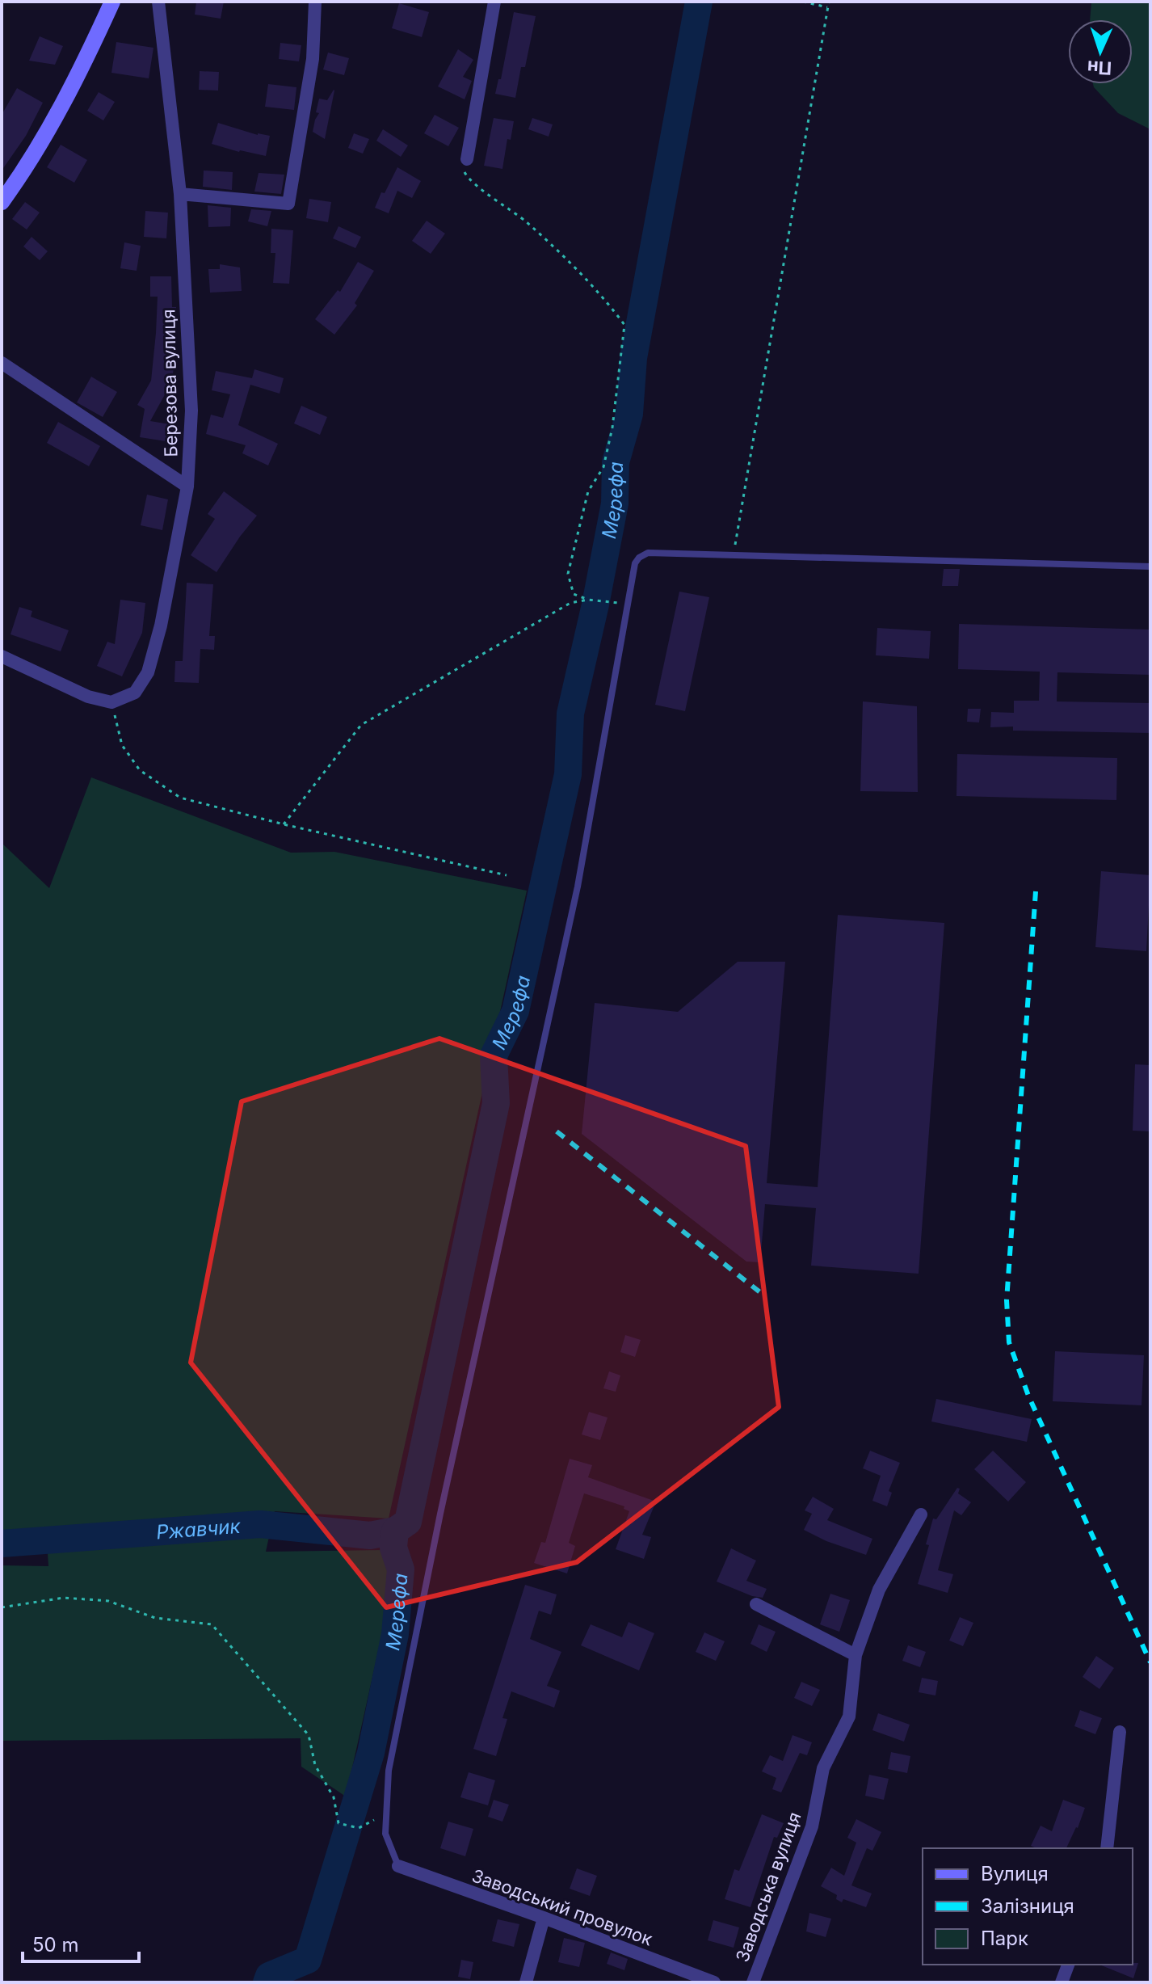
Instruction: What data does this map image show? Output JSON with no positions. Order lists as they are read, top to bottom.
{
  "streets": {
    "street": ["Березова вулиця", "Заводська вулиця", "Заводський провулок"]
  },
  "water": ["Мерефа", "Ржавчик"],
  "legend": ["Вулиця", "Залізниця", "Парк"],
  "scale_bar": "50 m",
  "north": "bottom"
}
